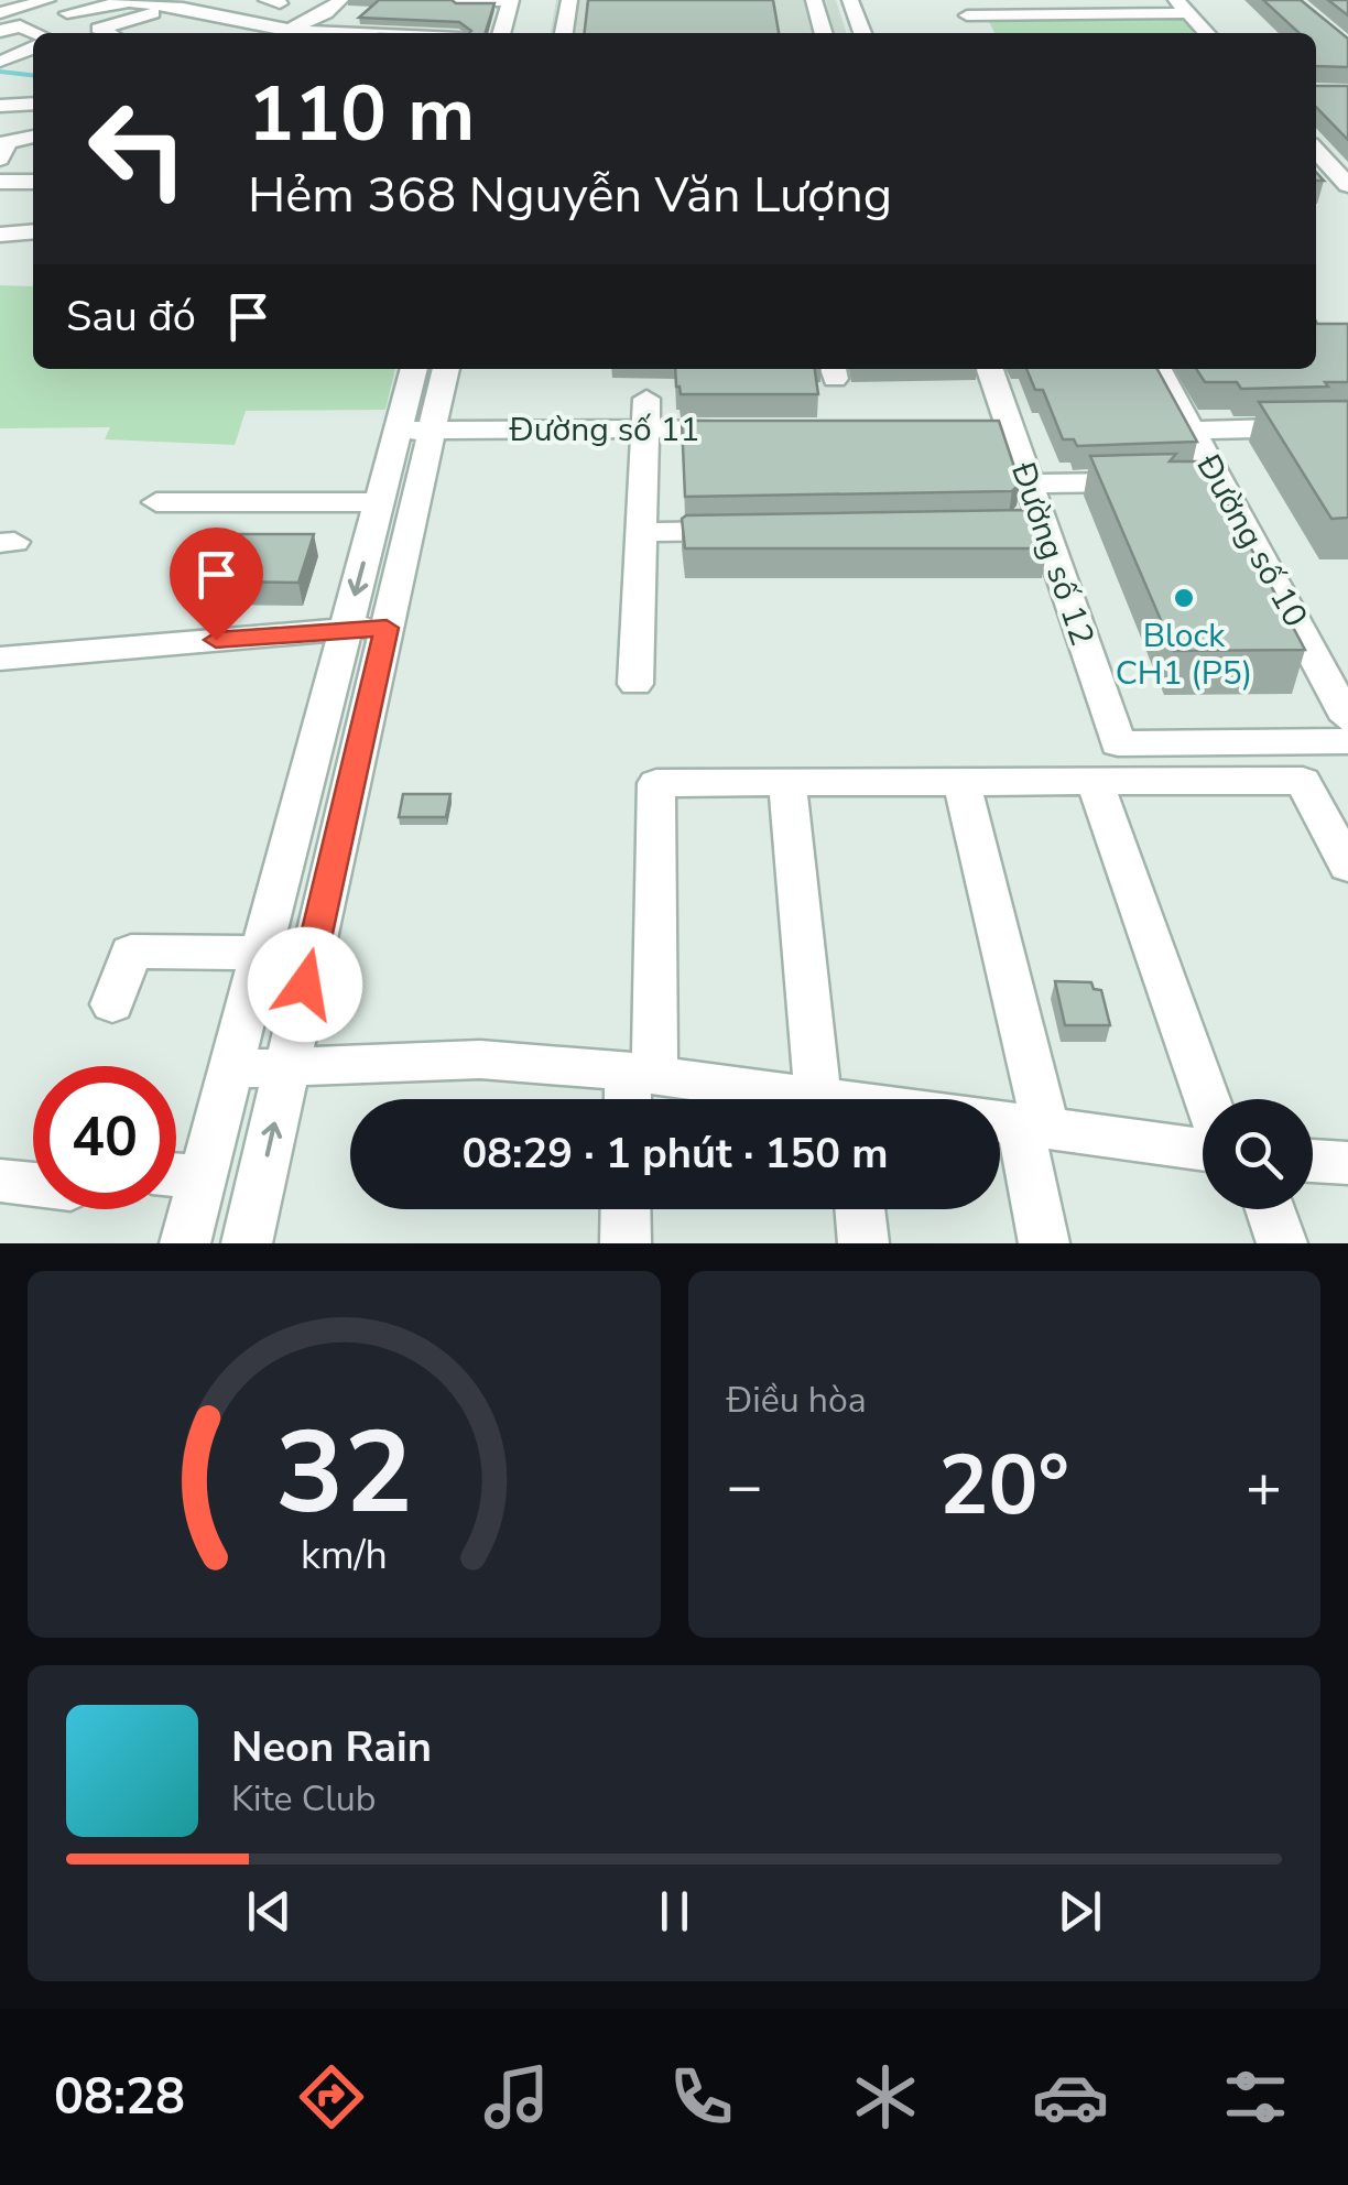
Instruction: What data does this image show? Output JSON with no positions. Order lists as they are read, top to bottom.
{
  "streets": {
    "street": ["Đường số 11", "Đường số 10", "Đường số 12"]
  },
  "places": ["Block CH1 (P5)"],
  "page": {
    "turn": ["110 m", "Hẻm 368 Nguyễn Văn Lượng"],
    "then": "Sau đó",
    "limit": "40",
    "trip": "08:29 · 1 phút · 150 m",
    "tile": "Điều hòa",
    "heat": ["−", "20°", "+"],
    "song": ["Neon Rain", "Kite Club"],
    "tabs": "08:28",
    "gauge": ["32", "km/h"]
  }
}
